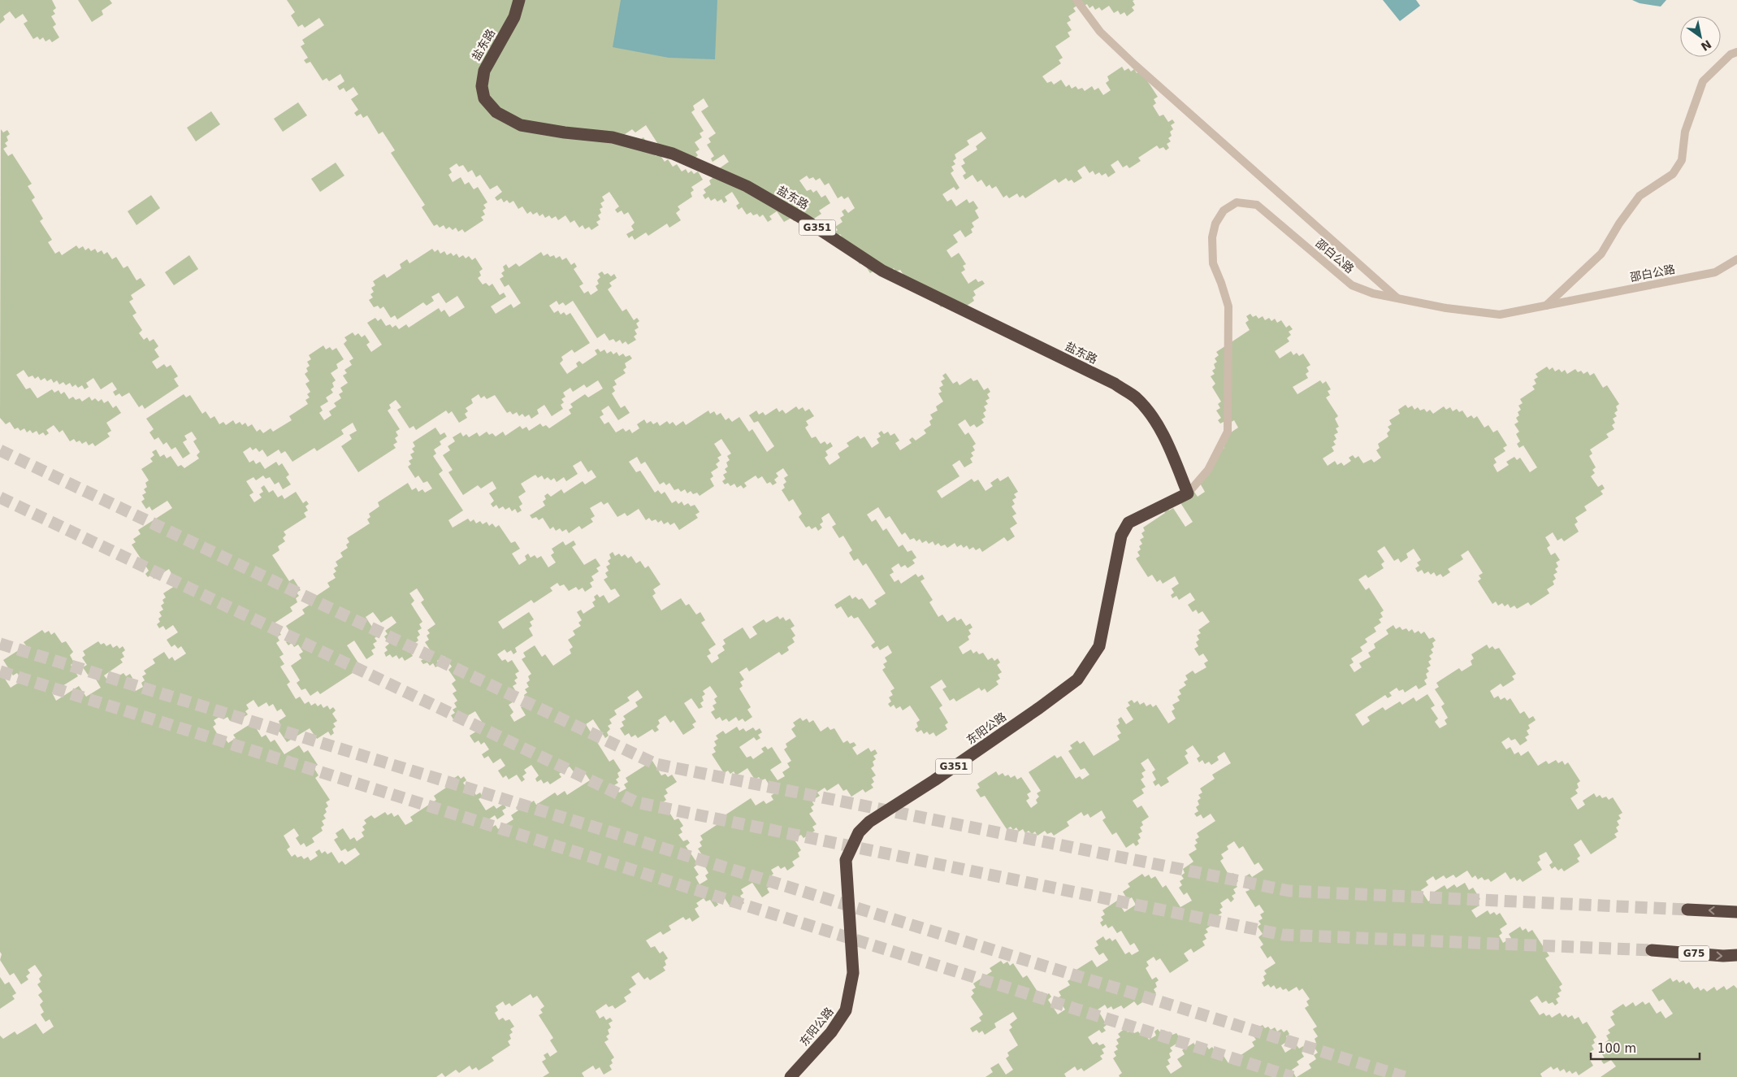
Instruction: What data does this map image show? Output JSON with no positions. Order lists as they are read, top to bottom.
{
  "streets": {
    "highway": [
      "盐东路",
      "G351",
      "东阳公路",
      "G75"
    ],
    "street": ["邵白公路"]
  },
  "crossings": [
    ["盐东路", "邵白公路"],
    ["盐东路", "东阳公路"],
    ["邵白公路", "东阳公路"]
  ],
  "scale_bar": "100 m",
  "north": "bottom right"
}
